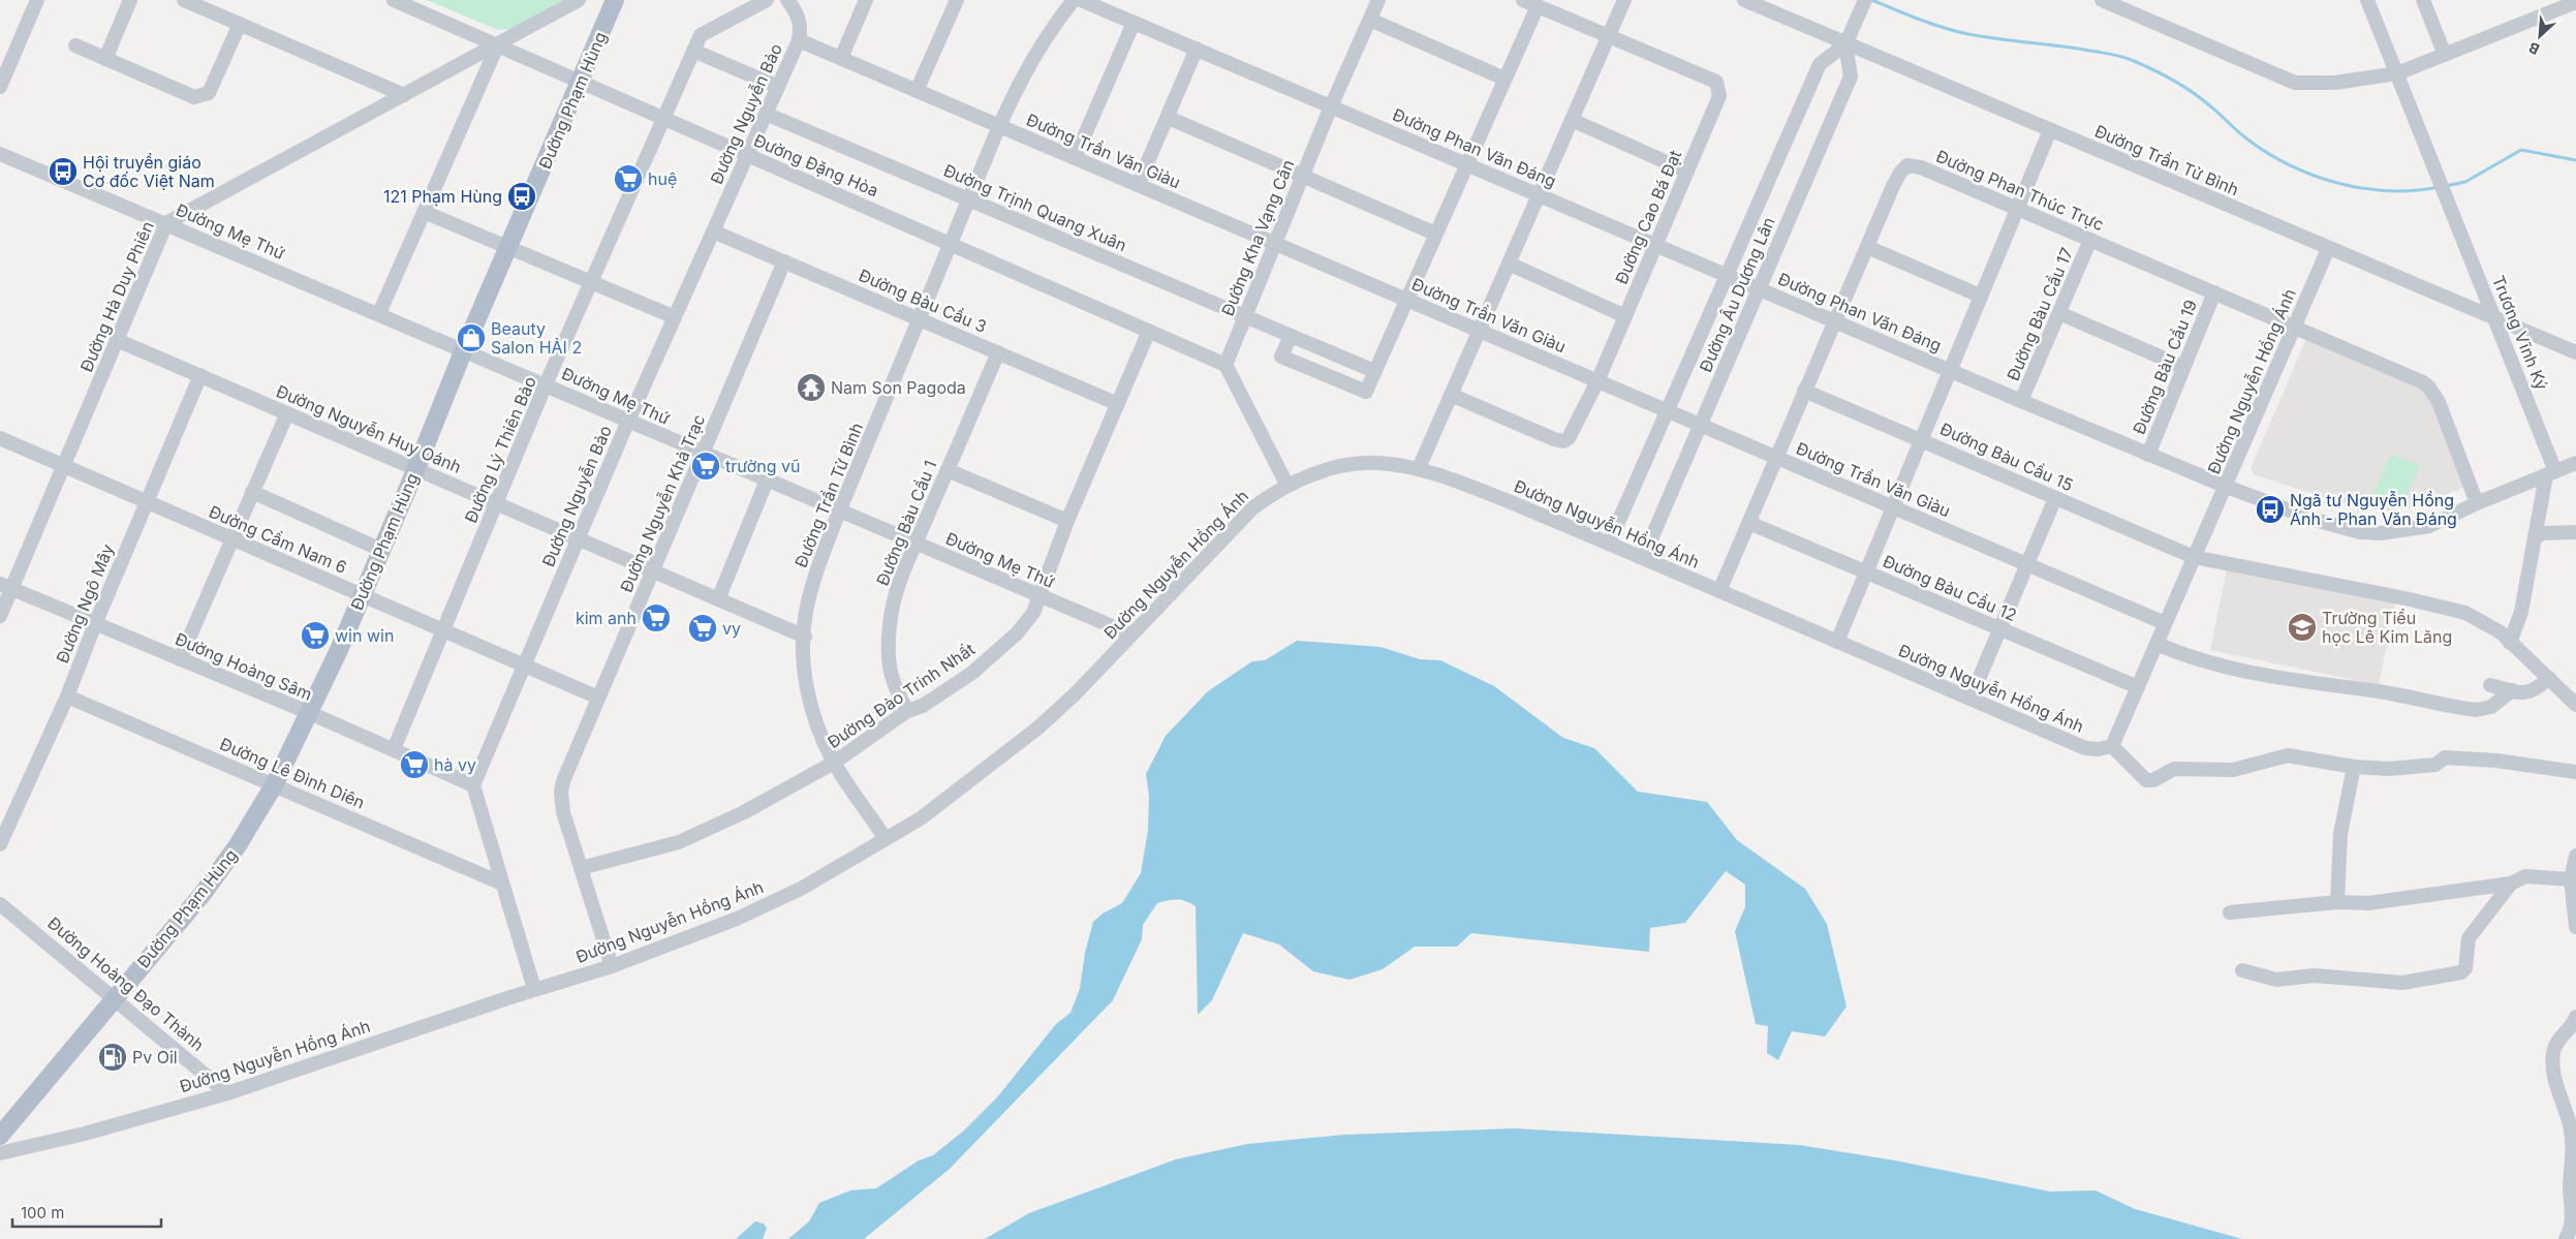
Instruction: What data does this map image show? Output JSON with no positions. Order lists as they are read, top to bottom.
{
  "streets": {
    "main road": ["Đường Phạm Hùng"],
    "street": [
      "Đường Nguyễn Bảo",
      "Đường Phan Văn Đáng",
      "Đường Trần Văn Giàu",
      "Đường Trần Tử Bình",
      "Đường Đặng Hòa",
      "Đường Phan Thúc Trực",
      "Đường Trịnh Quang Xuân",
      "Đường Cao Bá Đạt",
      "Đường Mẹ Thứ",
      "Đường Kha Vạng Cân",
      "Đường Âu Dương Lân",
      "Đường Hà Duy Phiên",
      "Đường Bàu Cầu 3",
      "Đường Bàu Cầu 17",
      "Trương Vĩnh Ký",
      "Đường Bàu Cầu 19",
      "Đường Nguyễn Hồng Ánh",
      "Đường Nguyễn Huy Oánh",
      "Đường Lý Thiên Bảo",
      "Đường Bàu Cầu 15",
      "Đường Nguyễn Khả Trạc",
      "Đường Bàu Cầu 1",
      "Đường Cẩm Nam 6",
      "Đường Bàu Cầu 12",
      "Đường Ngô Mây",
      "Đường Hoàng Sâm",
      "Đường Đào Trinh Nhất",
      "Đường Lê Đình Diên",
      "Đường Hoàng Đạo Thành"
    ]
  },
  "crossings": [
    ["Đường Phạm Hùng", "Đường Đặng Hòa"],
    ["Đường Phạm Hùng", "Đường Mẹ Thứ"],
    ["Đường Phạm Hùng", "Đường Nguyễn Huy Oánh"],
    ["Đường Phạm Hùng", "Đường Cẩm Nam 6"],
    ["Đường Phạm Hùng", "Đường Hoàng Sâm"],
    ["Đường Phạm Hùng", "Đường Lê Đình Diên"],
    ["Đường Phạm Hùng", "Đường Hoàng Đạo Thành"],
    ["Đường Nguyễn Bảo", "Đường Trần Văn Giàu"],
    ["Đường Nguyễn Bảo", "Đường Đặng Hòa"],
    ["Đường Nguyễn Bảo", "Đường Trịnh Quang Xuân"],
    ["Đường Nguyễn Bảo", "Đường Mẹ Thứ"],
    ["Đường Nguyễn Bảo", "Đường Bàu Cầu 3"],
    ["Đường Nguyễn Bảo", "Đường Nguyễn Huy Oánh"],
    ["Đường Nguyễn Bảo", "Đường Cẩm Nam 6"],
    ["Đường Nguyễn Bảo", "Đường Hoàng Sâm"],
    ["Đường Phan Văn Đáng", "Đường Phan Thúc Trực"],
    ["Đường Phan Văn Đáng", "Đường Cao Bá Đạt"],
    ["Đường Phan Văn Đáng", "Đường Kha Vạng Cân"],
    ["Đường Phan Văn Đáng", "Đường Âu Dương Lân"],
    ["Đường Phan Văn Đáng", "Đường Bàu Cầu 17"],
    ["Đường Phan Văn Đáng", "Trương Vĩnh Ký"],
    ["Đường Phan Văn Đáng", "Đường Bàu Cầu 19"],
    ["Đường Phan Văn Đáng", "Đường Nguyễn Hồng Ánh"],
    ["Đường Trần Văn Giàu", "Đường Trần Tử Bình"],
    ["Đường Trần Văn Giàu", "Đường Phan Thúc Trực"],
    ["Đường Trần Văn Giàu", "Đường Cao Bá Đạt"],
    ["Đường Trần Văn Giàu", "Đường Kha Vạng Cân"],
    ["Đường Trần Văn Giàu", "Đường Âu Dương Lân"],
    ["Đường Trần Văn Giàu", "Đường Nguyễn Hồng Ánh"],
    ["Đường Trần Tử Bình", "Đường Đặng Hòa"],
    ["Đường Trần Tử Bình", "Đường Trịnh Quang Xuân"],
    ["Đường Trần Tử Bình", "Đường Mẹ Thứ"],
    ["Đường Trần Tử Bình", "Đường Âu Dương Lân"],
    ["Đường Trần Tử Bình", "Đường Bàu Cầu 3"],
    ["Đường Trần Tử Bình", "Trương Vĩnh Ký"],
    ["Đường Trần Tử Bình", "Đường Nguyễn Hồng Ánh"],
    ["Đường Trần Tử Bình", "Đường Nguyễn Huy Oánh"],
    ["Đường Trần Tử Bình", "Đường Đào Trinh Nhất"],
    ["Đường Đặng Hòa", "Đường Kha Vạng Cân"],
    ["Đường Đặng Hòa", "Đường Hà Duy Phiên"],
    ["Đường Đặng Hòa", "Đường Lý Thiên Bảo"],
    ["Đường Đặng Hòa", "Đường Đào Trinh Nhất"],
    ["Đường Phan Thúc Trực", "Đường Bàu Cầu 17"],
    ["Đường Phan Thúc Trực", "Đường Bàu Cầu 19"],
    ["Đường Phan Thúc Trực", "Đường Nguyễn Hồng Ánh"],
    ["Đường Phan Thúc Trực", "Đường Bàu Cầu 15"],
    ["Đường Phan Thúc Trực", "Đường Bàu Cầu 12"],
    ["Đường Trịnh Quang Xuân", "Đường Kha Vạng Cân"],
    ["Đường Mẹ Thứ", "Đường Hà Duy Phiên"],
    ["Đường Mẹ Thứ", "Đường Nguyễn Hồng Ánh"],
    ["Đường Mẹ Thứ", "Đường Lý Thiên Bảo"],
    ["Đường Mẹ Thứ", "Đường Nguyễn Khả Trạc"],
    ["Đường Mẹ Thứ", "Đường Bàu Cầu 1"],
    ["Đường Mẹ Thứ", "Đường Đào Trinh Nhất"],
    ["Đường Âu Dương Lân", "Đường Nguyễn Hồng Ánh"],
    ["Đường Hà Duy Phiên", "Đường Nguyễn Huy Oánh"],
    ["Đường Hà Duy Phiên", "Đường Cẩm Nam 6"],
    ["Đường Hà Duy Phiên", "Đường Hoàng Sâm"],
    ["Đường Bàu Cầu 3", "Đường Nguyễn Khả Trạc"],
    ["Đường Bàu Cầu 3", "Đường Bàu Cầu 1"],
    ["Đường Bàu Cầu 3", "Đường Đào Trinh Nhất"],
    ["Đường Nguyễn Hồng Ánh", "Đường Bàu Cầu 15"],
    ["Đường Nguyễn Hồng Ánh", "Đường Nguyễn Khả Trạc"],
    ["Đường Nguyễn Hồng Ánh", "Đường Bàu Cầu 12"],
    ["Đường Nguyễn Hồng Ánh", "Đường Hoàng Đạo Thành"],
    ["Đường Nguyễn Huy Oánh", "Đường Lý Thiên Bảo"],
    ["Đường Nguyễn Huy Oánh", "Đường Nguyễn Khả Trạc"],
    ["Đường Nguyễn Huy Oánh", "Đường Ngô Mây"],
    ["Đường Lý Thiên Bảo", "Đường Cẩm Nam 6"],
    ["Đường Lý Thiên Bảo", "Đường Hoàng Sâm"],
    ["Đường Nguyễn Khả Trạc", "Đường Cẩm Nam 6"],
    ["Đường Nguyễn Khả Trạc", "Đường Đào Trinh Nhất"],
    ["Đường Bàu Cầu 1", "Đường Đào Trinh Nhất"],
    ["Đường Cẩm Nam 6", "Đường Ngô Mây"],
    ["Đường Ngô Mây", "Đường Hoàng Sâm"],
    ["Đường Ngô Mây", "Đường Lê Đình Diên"]
  ],
  "places": {
    "bus stop": ["Hội truyền giáo Cơ đốc Việt Nam", "121 Phạm Hùng", "Ngã tư Nguyễn Hồng Ánh - Phan Văn Đáng"],
    "supermarket": [
      "huệ",
      "trường vũ",
      "kim anh",
      "vy",
      "win win",
      "hà vy"
    ],
    "shop": ["Beauty Salon HẢI 2"],
    "temple": ["Nam Son Pagoda"],
    "school or university": ["Trường Tiểu học Lê Kim Lăng"],
    "fuel station": ["Pv Oil"]
  },
  "scale_bar": "100 m",
  "north": "bottom left"
}
